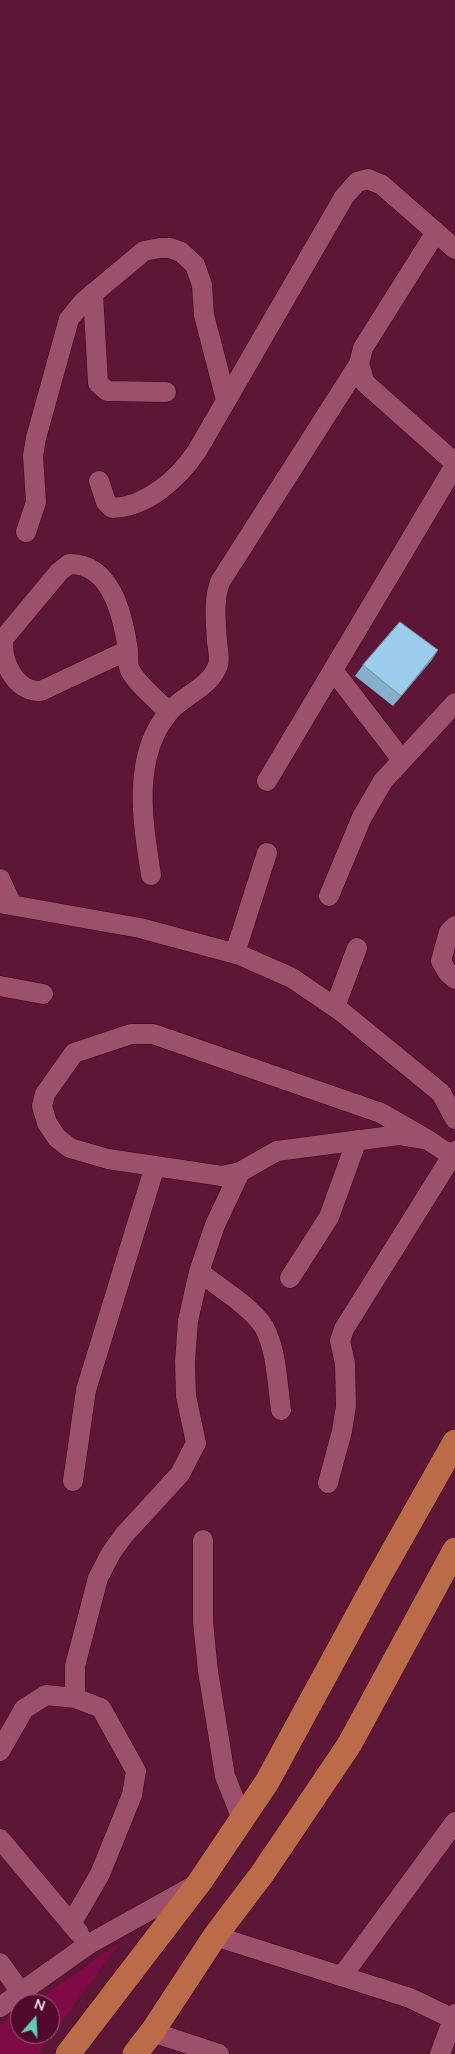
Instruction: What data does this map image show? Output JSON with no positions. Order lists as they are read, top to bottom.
{
  "north": "top"
}
